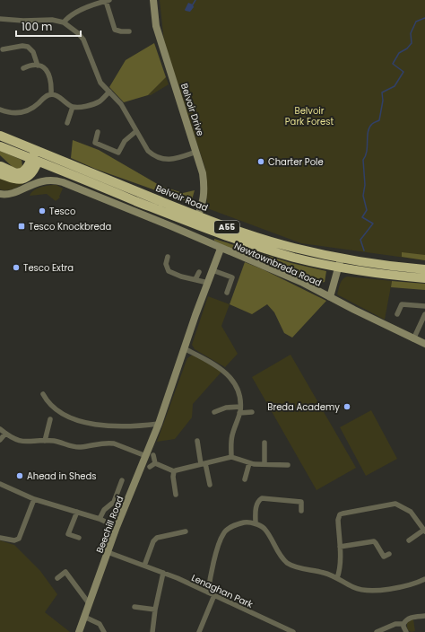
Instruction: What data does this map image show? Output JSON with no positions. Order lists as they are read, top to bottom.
{
  "streets": {
    "highway": ["Belvoir Road", "A55"],
    "street": [
      "Belvoir Drive",
      "Newtownbreda Road",
      "Beechill Road",
      "Lenaghan Park"
    ]
  },
  "crossings": [
    ["Belvoir Drive", "Belvoir Road"],
    ["Newtownbreda Road", "Beechill Road"],
    ["Beechill Road", "Lenaghan Park"]
  ],
  "parks": ["Belvoir Park Forest"],
  "places": {
    "other": [
      "Charter Pole",
      "Tesco",
      "Tesco Extra",
      "Breda Academy",
      "Ahead in Sheds"
    ],
    "transit": ["Tesco Knockbreda"]
  },
  "scale_bar": "100 m"
}
